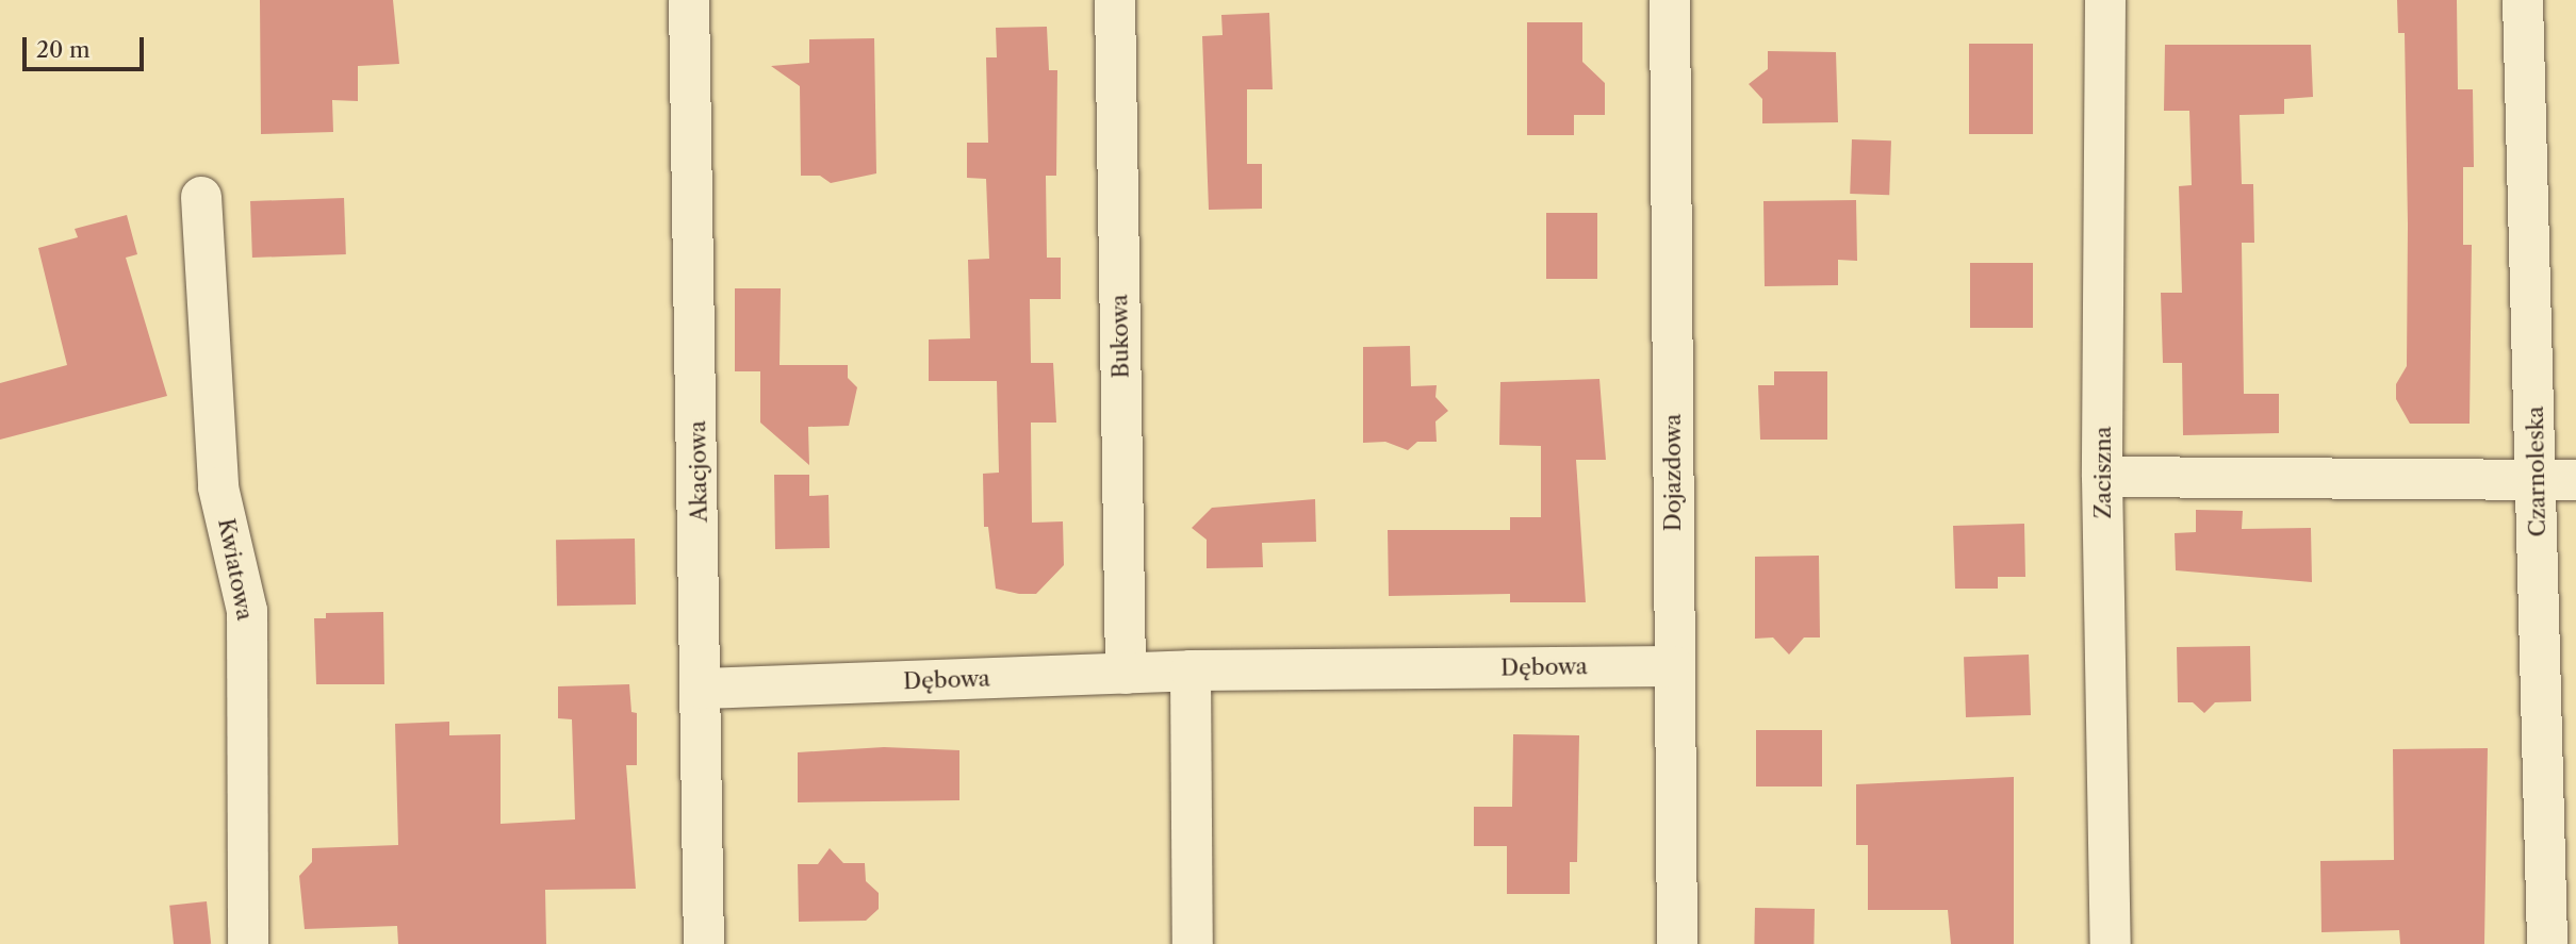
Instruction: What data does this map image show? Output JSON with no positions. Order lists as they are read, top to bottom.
{
  "streets": {
    "street": [
      "Bukowa",
      "Akacjowa",
      "Czarnoleska",
      "Dojazdowa",
      "Zaciszna",
      "Kwiatowa",
      "Dębowa"
    ]
  },
  "crossings": [
    ["Bukowa", "Dębowa"],
    ["Akacjowa", "Dębowa"],
    ["Dojazdowa", "Dębowa"]
  ],
  "scale_bar": "20 m"
}
